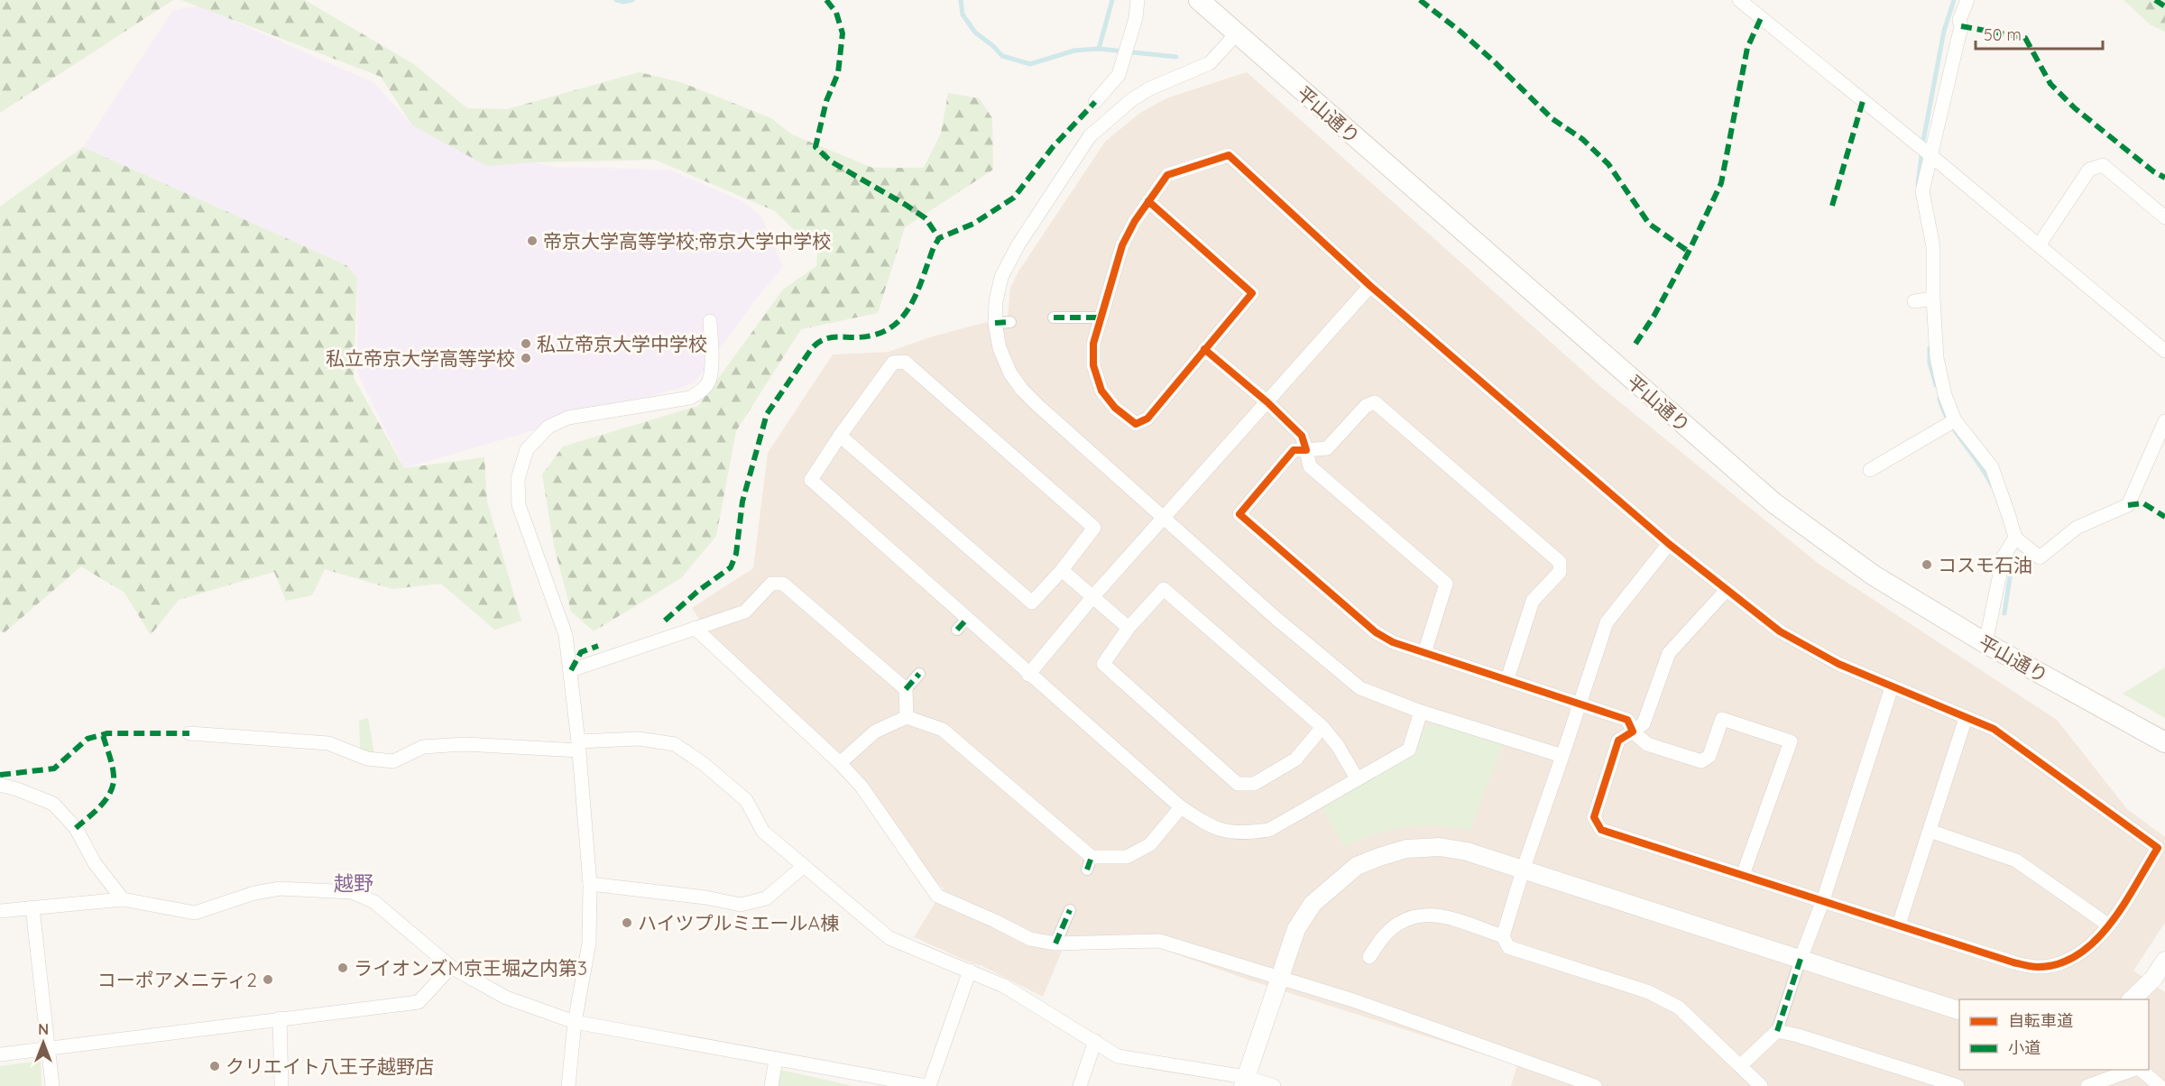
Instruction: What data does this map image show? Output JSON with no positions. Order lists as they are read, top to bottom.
{
  "streets": {
    "main road": ["平山通り"]
  },
  "districts": ["越野"],
  "places": [
    "帝京大学高等学校;帝京大学中学校",
    "私立帝京大学中学校",
    "私立帝京大学高等学校",
    "コスモ石油",
    "ハイツプルミエールA棟",
    "ライオンズM京王堀之内第3",
    "コーポアメニティ2",
    "クリエイト八王子越野店"
  ],
  "legend": ["自転車道", "小道"],
  "scale_bar": "50 m",
  "north": "top"
}
